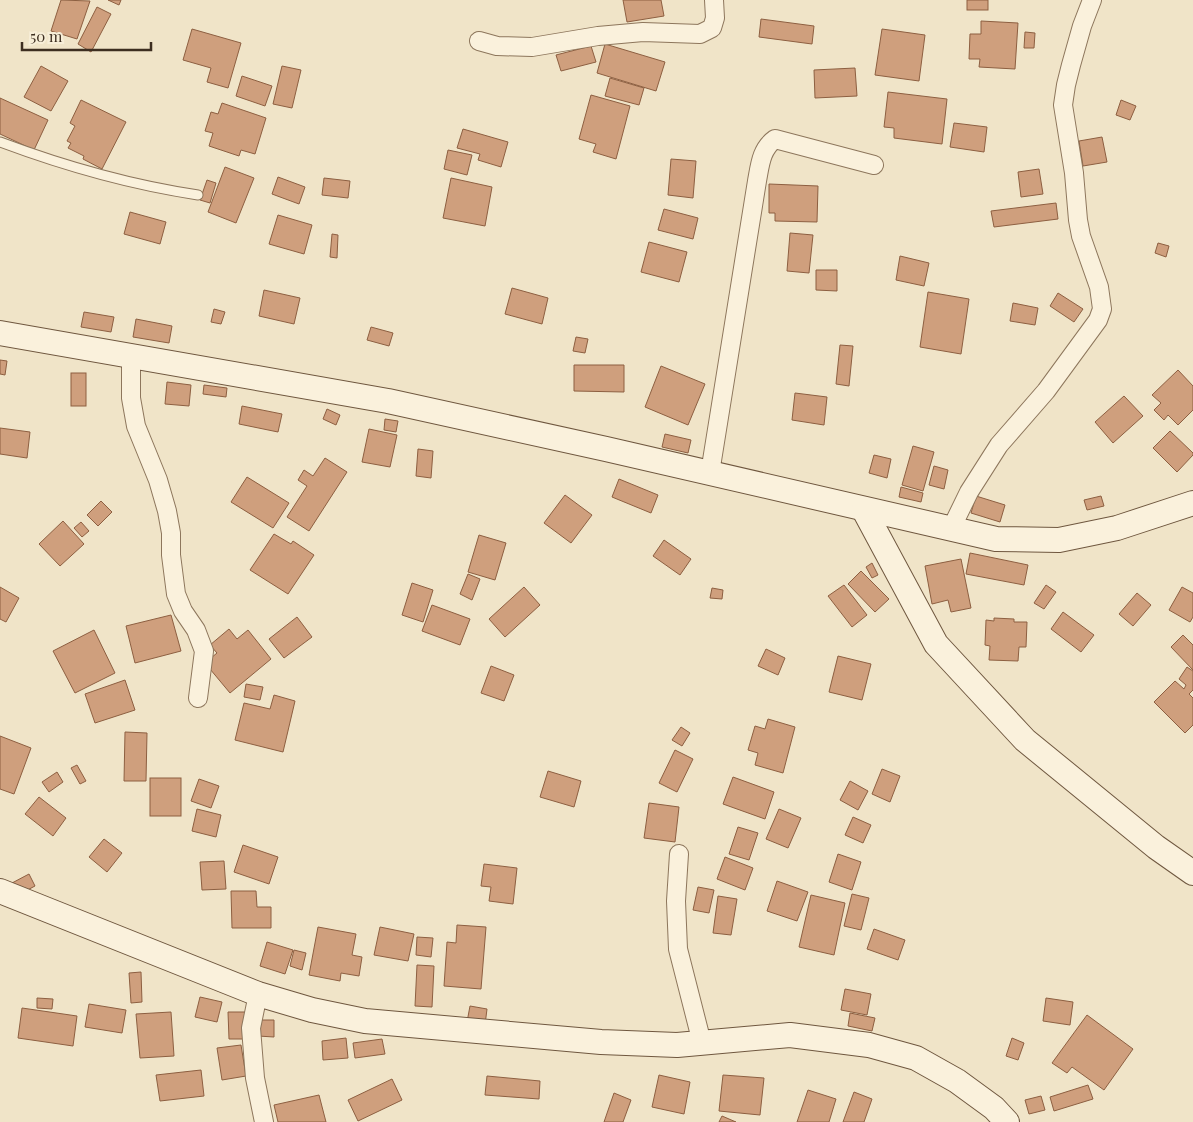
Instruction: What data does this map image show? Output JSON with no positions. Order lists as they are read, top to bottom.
{
  "scale_bar": "50 m"
}
